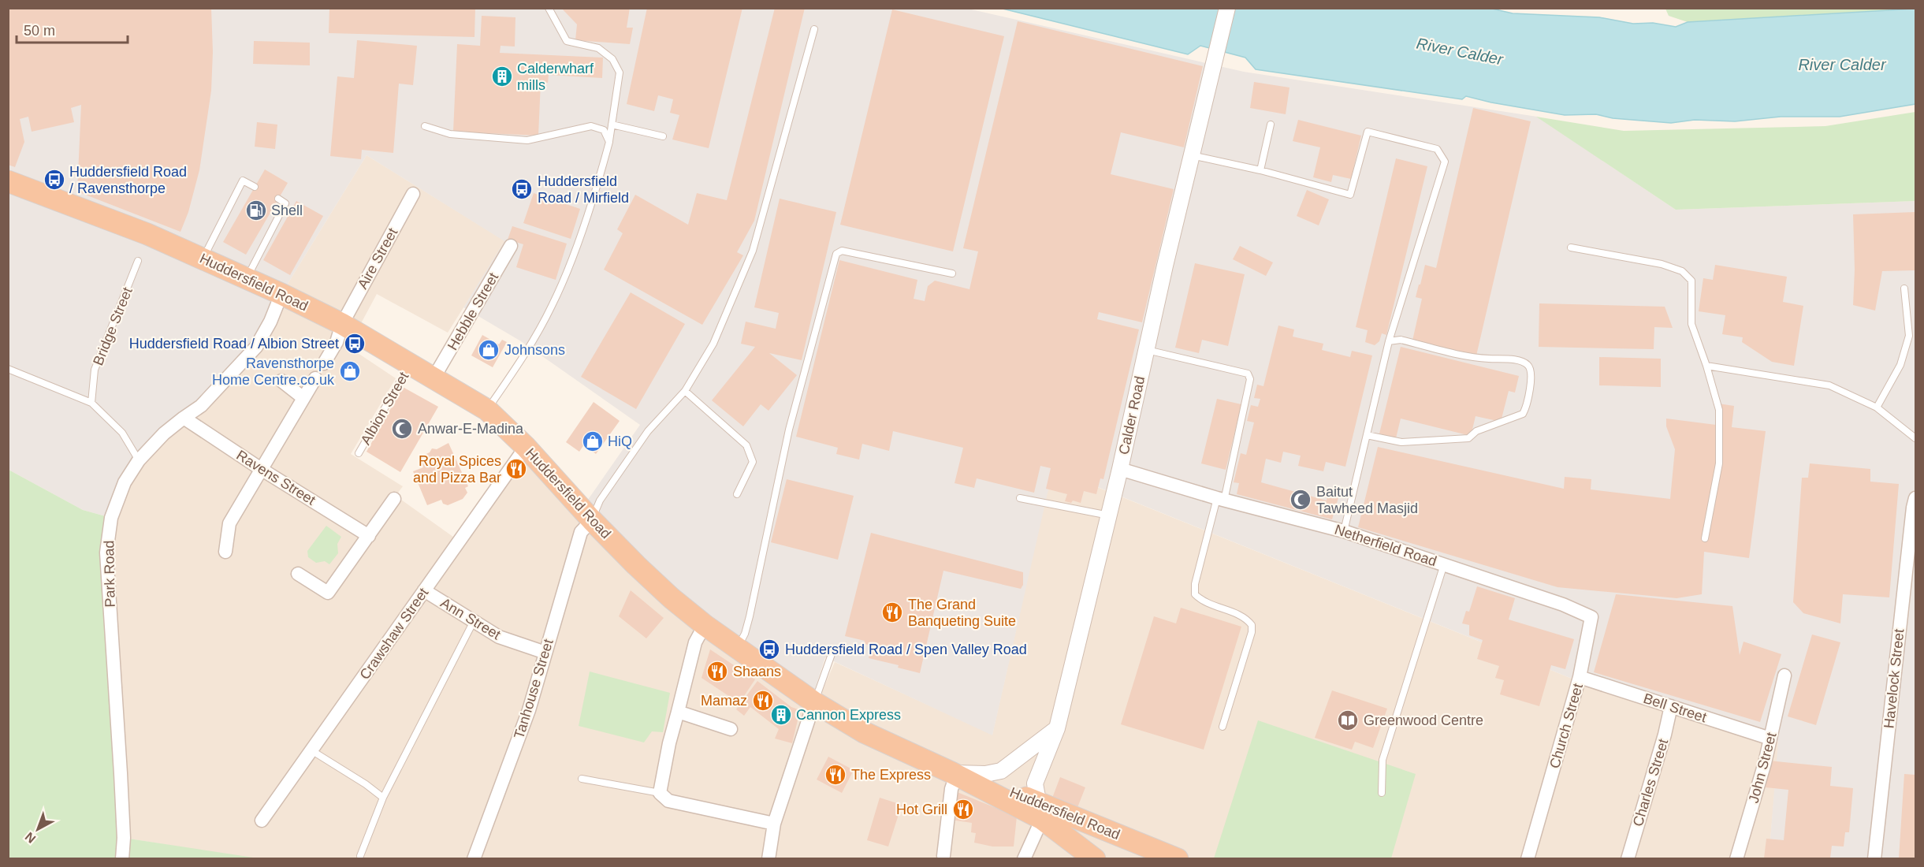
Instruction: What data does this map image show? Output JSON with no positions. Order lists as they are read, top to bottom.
{
  "streets": {
    "highway": ["Huddersfield Road"],
    "street": [
      "Aire Street",
      "Hebble Street",
      "Calder Road",
      "Ravens Street",
      "Netherfield Road",
      "Park Road",
      "Ann Street",
      "Crawshaw Street",
      "Havelock Street",
      "Tanhouse Street",
      "Bell Street",
      "Church Street",
      "John Street",
      "Charles Street"
    ],
    "lane": ["Bridge Street", "Albion Street"]
  },
  "crossings": [
    ["Aire Street", "Huddersfield Road"],
    ["Huddersfield Road", "Hebble Street"],
    ["Huddersfield Road", "Albion Street"],
    ["Huddersfield Road", "Calder Road"],
    ["Huddersfield Road", "Park Road"],
    ["Huddersfield Road", "Crawshaw Street"],
    ["Huddersfield Road", "Tanhouse Street"],
    ["Calder Road", "Netherfield Road"],
    ["Ravens Street", "Park Road"],
    ["Netherfield Road", "Church Street"],
    ["Ann Street", "Crawshaw Street"],
    ["Ann Street", "Tanhouse Street"],
    ["Bell Street", "Church Street"],
    ["Bell Street", "John Street"],
    ["Bell Street", "Charles Street"]
  ],
  "water": ["River Calder"],
  "places": {
    "building": ["Calderwharf mills", "Cannon Express"],
    "bus stop": [
      "Huddersfield Road / Ravensthorpe",
      "Huddersfield Road / Mirfield",
      "Huddersfield Road / Albion Street",
      "Huddersfield Road / Spen Valley Road"
    ],
    "fuel station": ["Shell"],
    "shop": ["Johnsons", "Ravensthorpe Home Centre.co.uk", "HiQ"],
    "mosque": ["Anwar-E-Madina", "Baitut Tawheed Masjid"],
    "restaurant": [
      "Royal Spices and Pizza Bar",
      "The Grand Banqueting Suite",
      "Shaans",
      "Mamaz",
      "The Express",
      "Hot Grill"
    ],
    "library": ["Greenwood Centre"]
  },
  "scale_bar": "50 m",
  "north": "bottom left"
}
